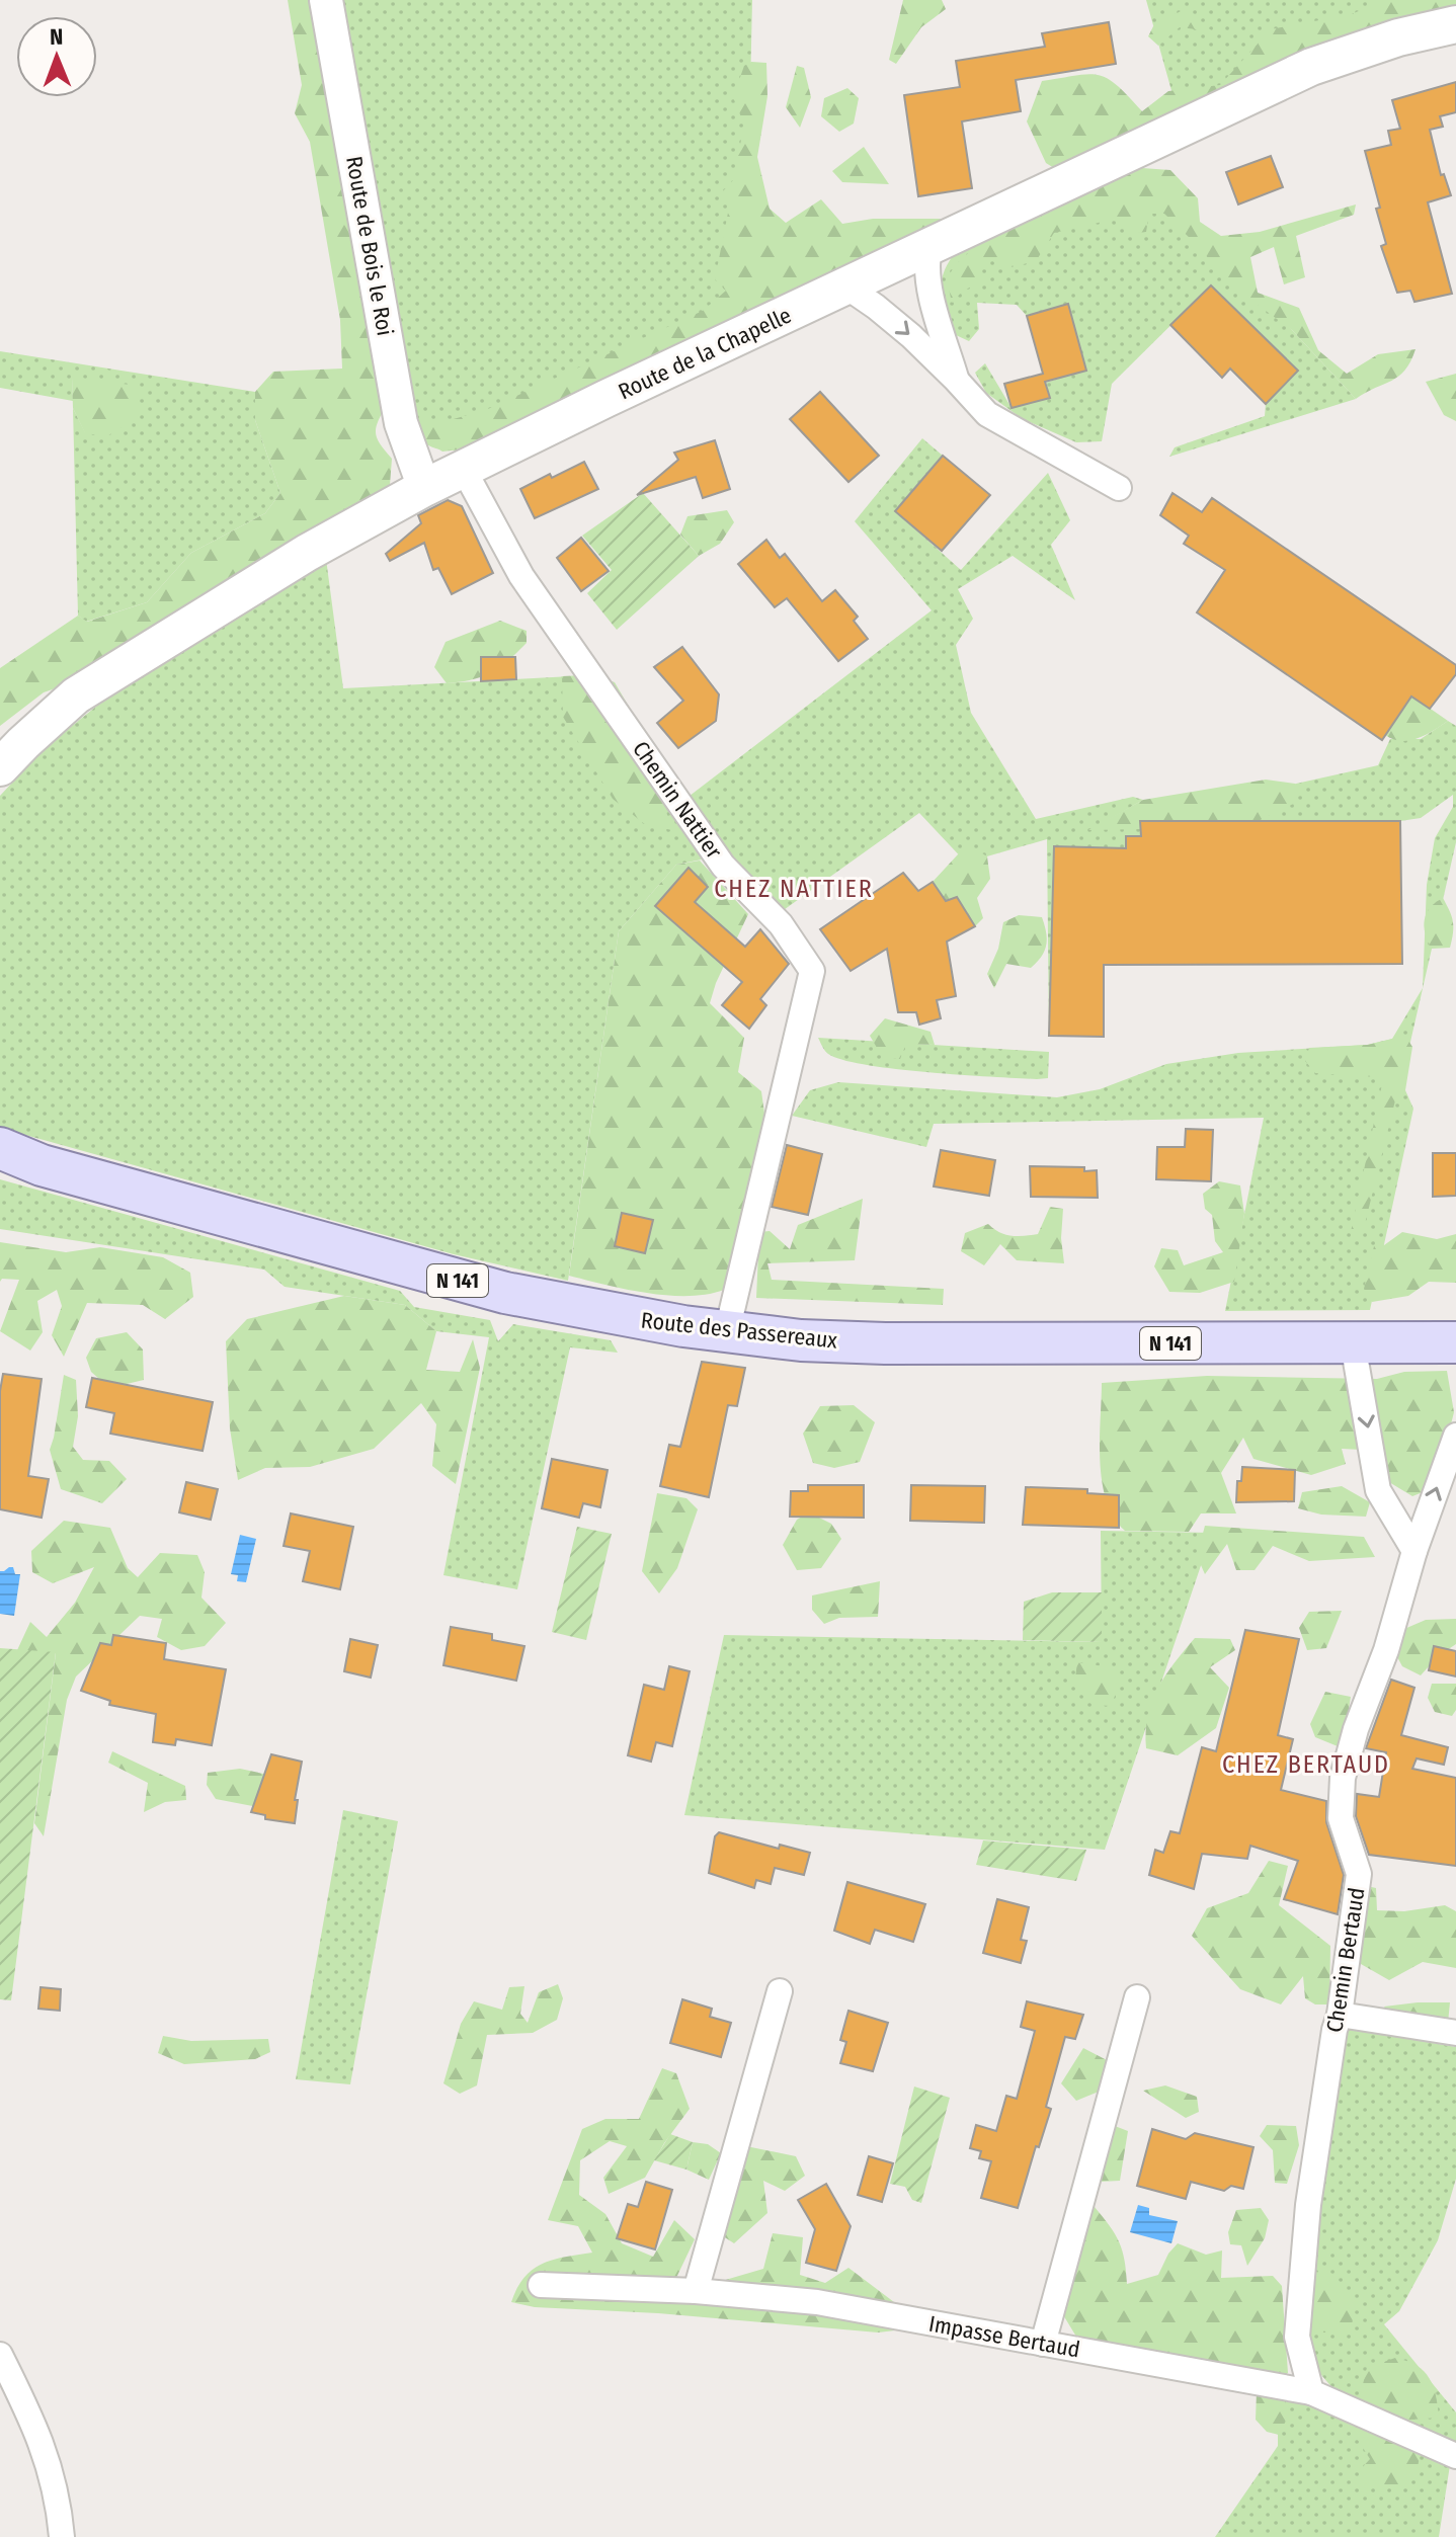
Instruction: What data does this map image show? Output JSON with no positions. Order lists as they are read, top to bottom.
{
  "streets": {
    "main road": ["Route de la Chapelle", "N 141", "Route des Passereaux"],
    "street": [
      "Route de Bois le Roi",
      "Chemin Nattier",
      "Chemin Bertaud",
      "Impasse Bertaud"
    ]
  },
  "crossings": [
    ["Route de Bois le Roi", "Route de la Chapelle"],
    ["Route de la Chapelle", "Chemin Nattier"],
    ["Chemin Nattier", "Route des Passereaux"],
    ["Chemin Bertaud", "Impasse Bertaud"]
  ],
  "districts": ["CHEZ NATTIER", "CHEZ BERTAUD"],
  "north": "top"
}
